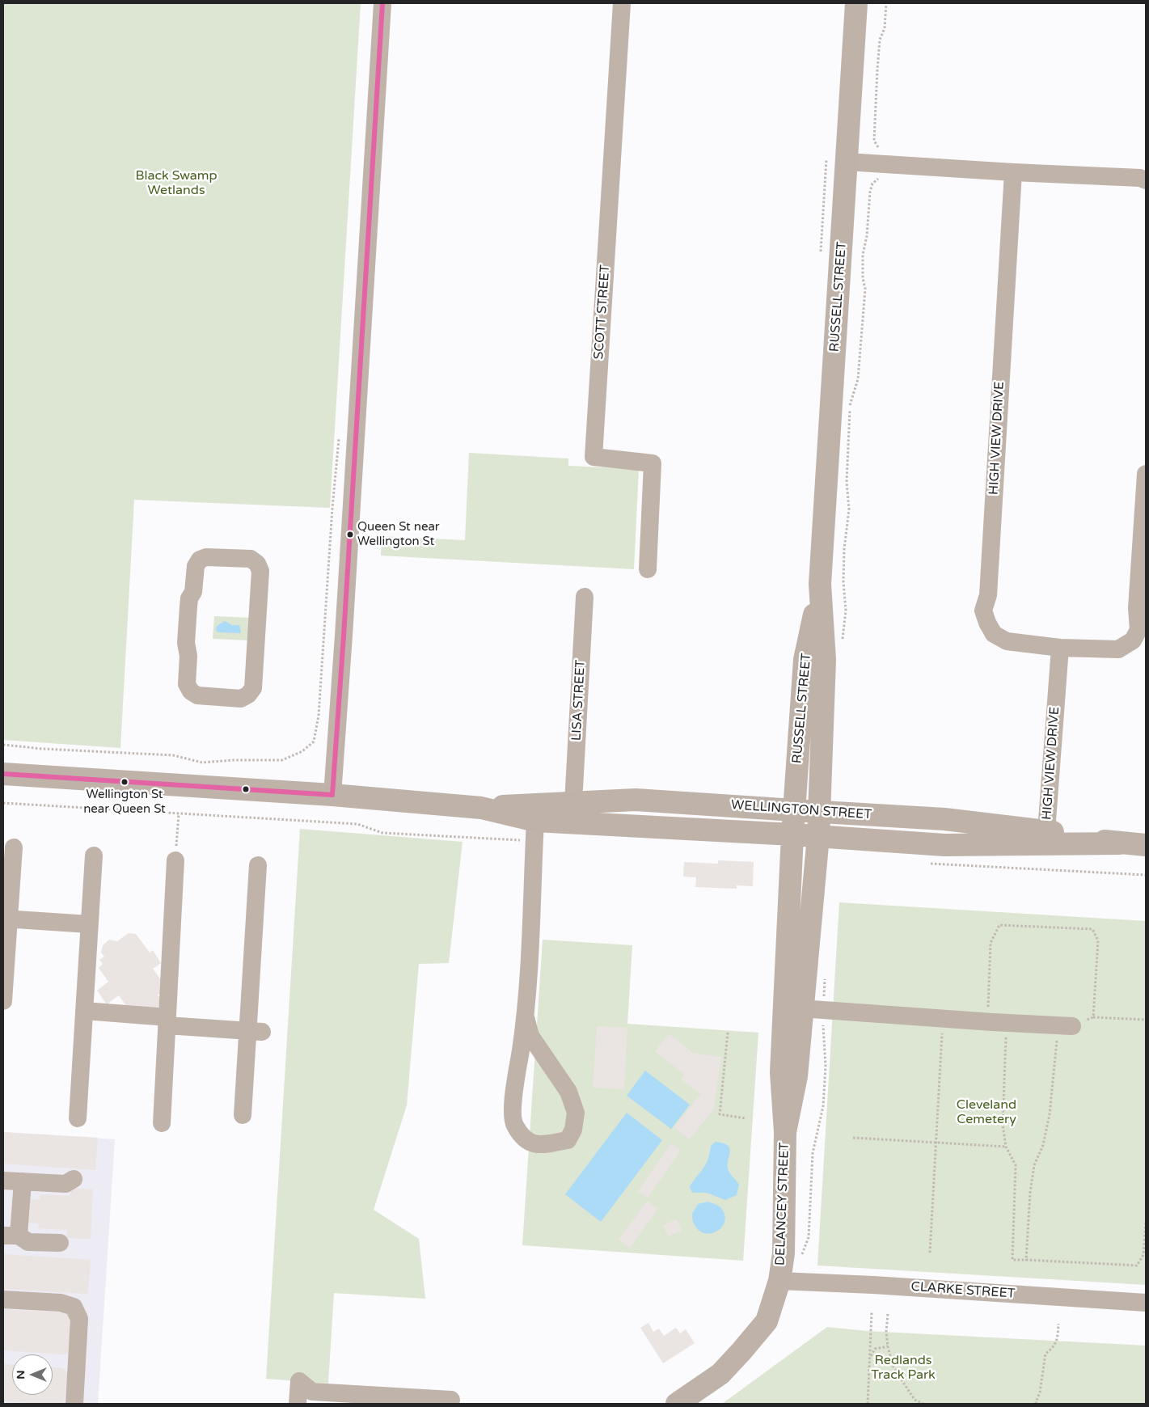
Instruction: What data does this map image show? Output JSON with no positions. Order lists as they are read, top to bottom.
{
  "streets": {
    "main road": ["RUSSELL STREET", "WELLINGTON STREET", "DELANCEY STREET"],
    "street": [
      "SCOTT STREET",
      "HIGH VIEW DRIVE",
      "LISA STREET",
      "CLARKE STREET"
    ]
  },
  "crossings": [
    ["RUSSELL STREET", "WELLINGTON STREET"],
    ["RUSSELL STREET", "DELANCEY STREET"],
    ["HIGH VIEW DRIVE", "WELLINGTON STREET"],
    ["LISA STREET", "WELLINGTON STREET"],
    ["WELLINGTON STREET", "DELANCEY STREET"],
    ["DELANCEY STREET", "CLARKE STREET"]
  ],
  "parks": ["Black Swamp Wetlands", "Cleveland Cemetery", "Redlands Track Park"],
  "places": ["Queen St near Wellington St", "Wellington St near Queen St"],
  "north": "left"
}
